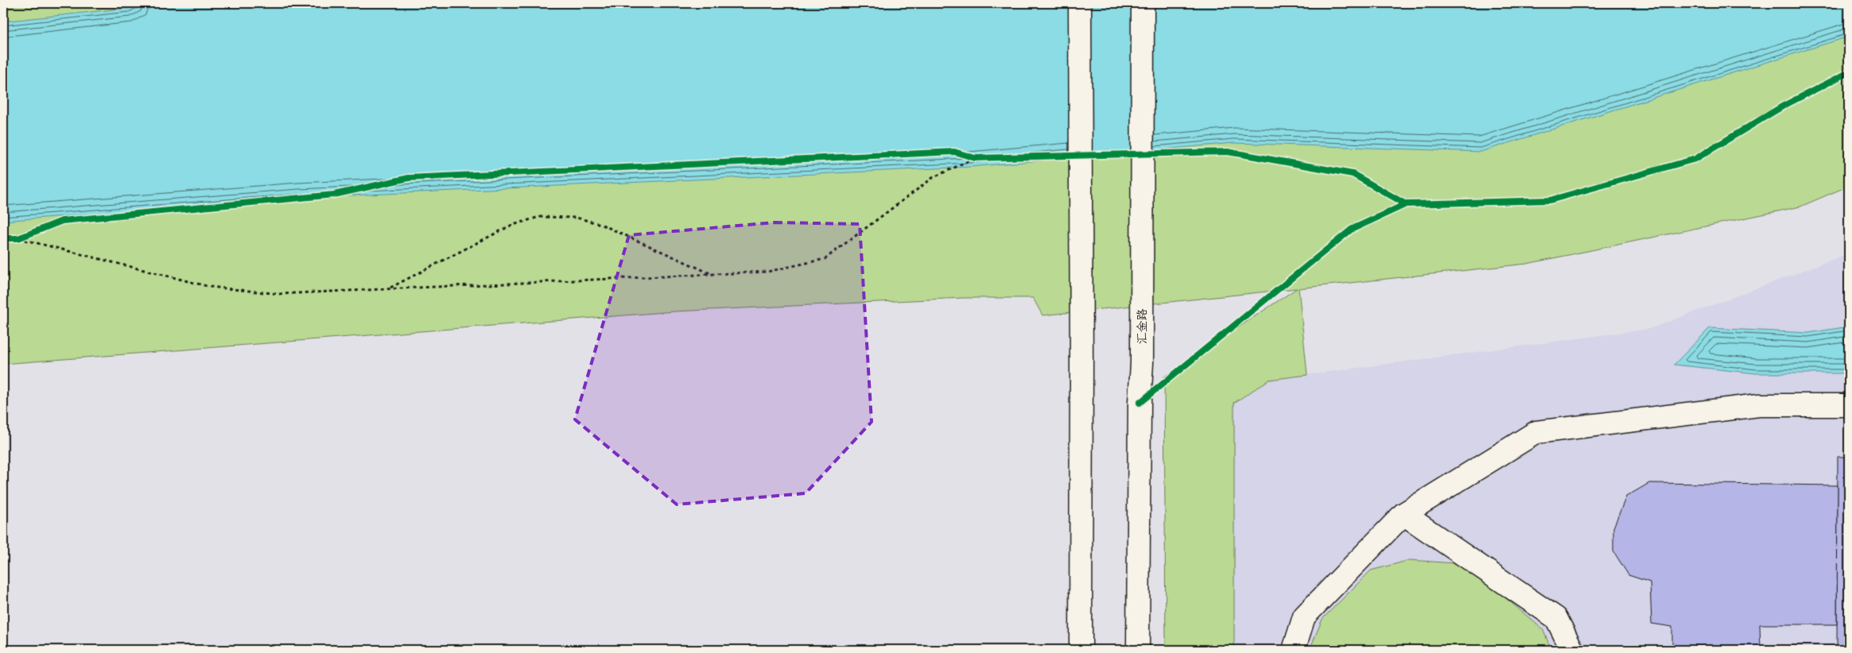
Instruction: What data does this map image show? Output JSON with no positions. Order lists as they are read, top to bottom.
{
  "streets": {
    "main road": ["汇金路"]
  }
}
